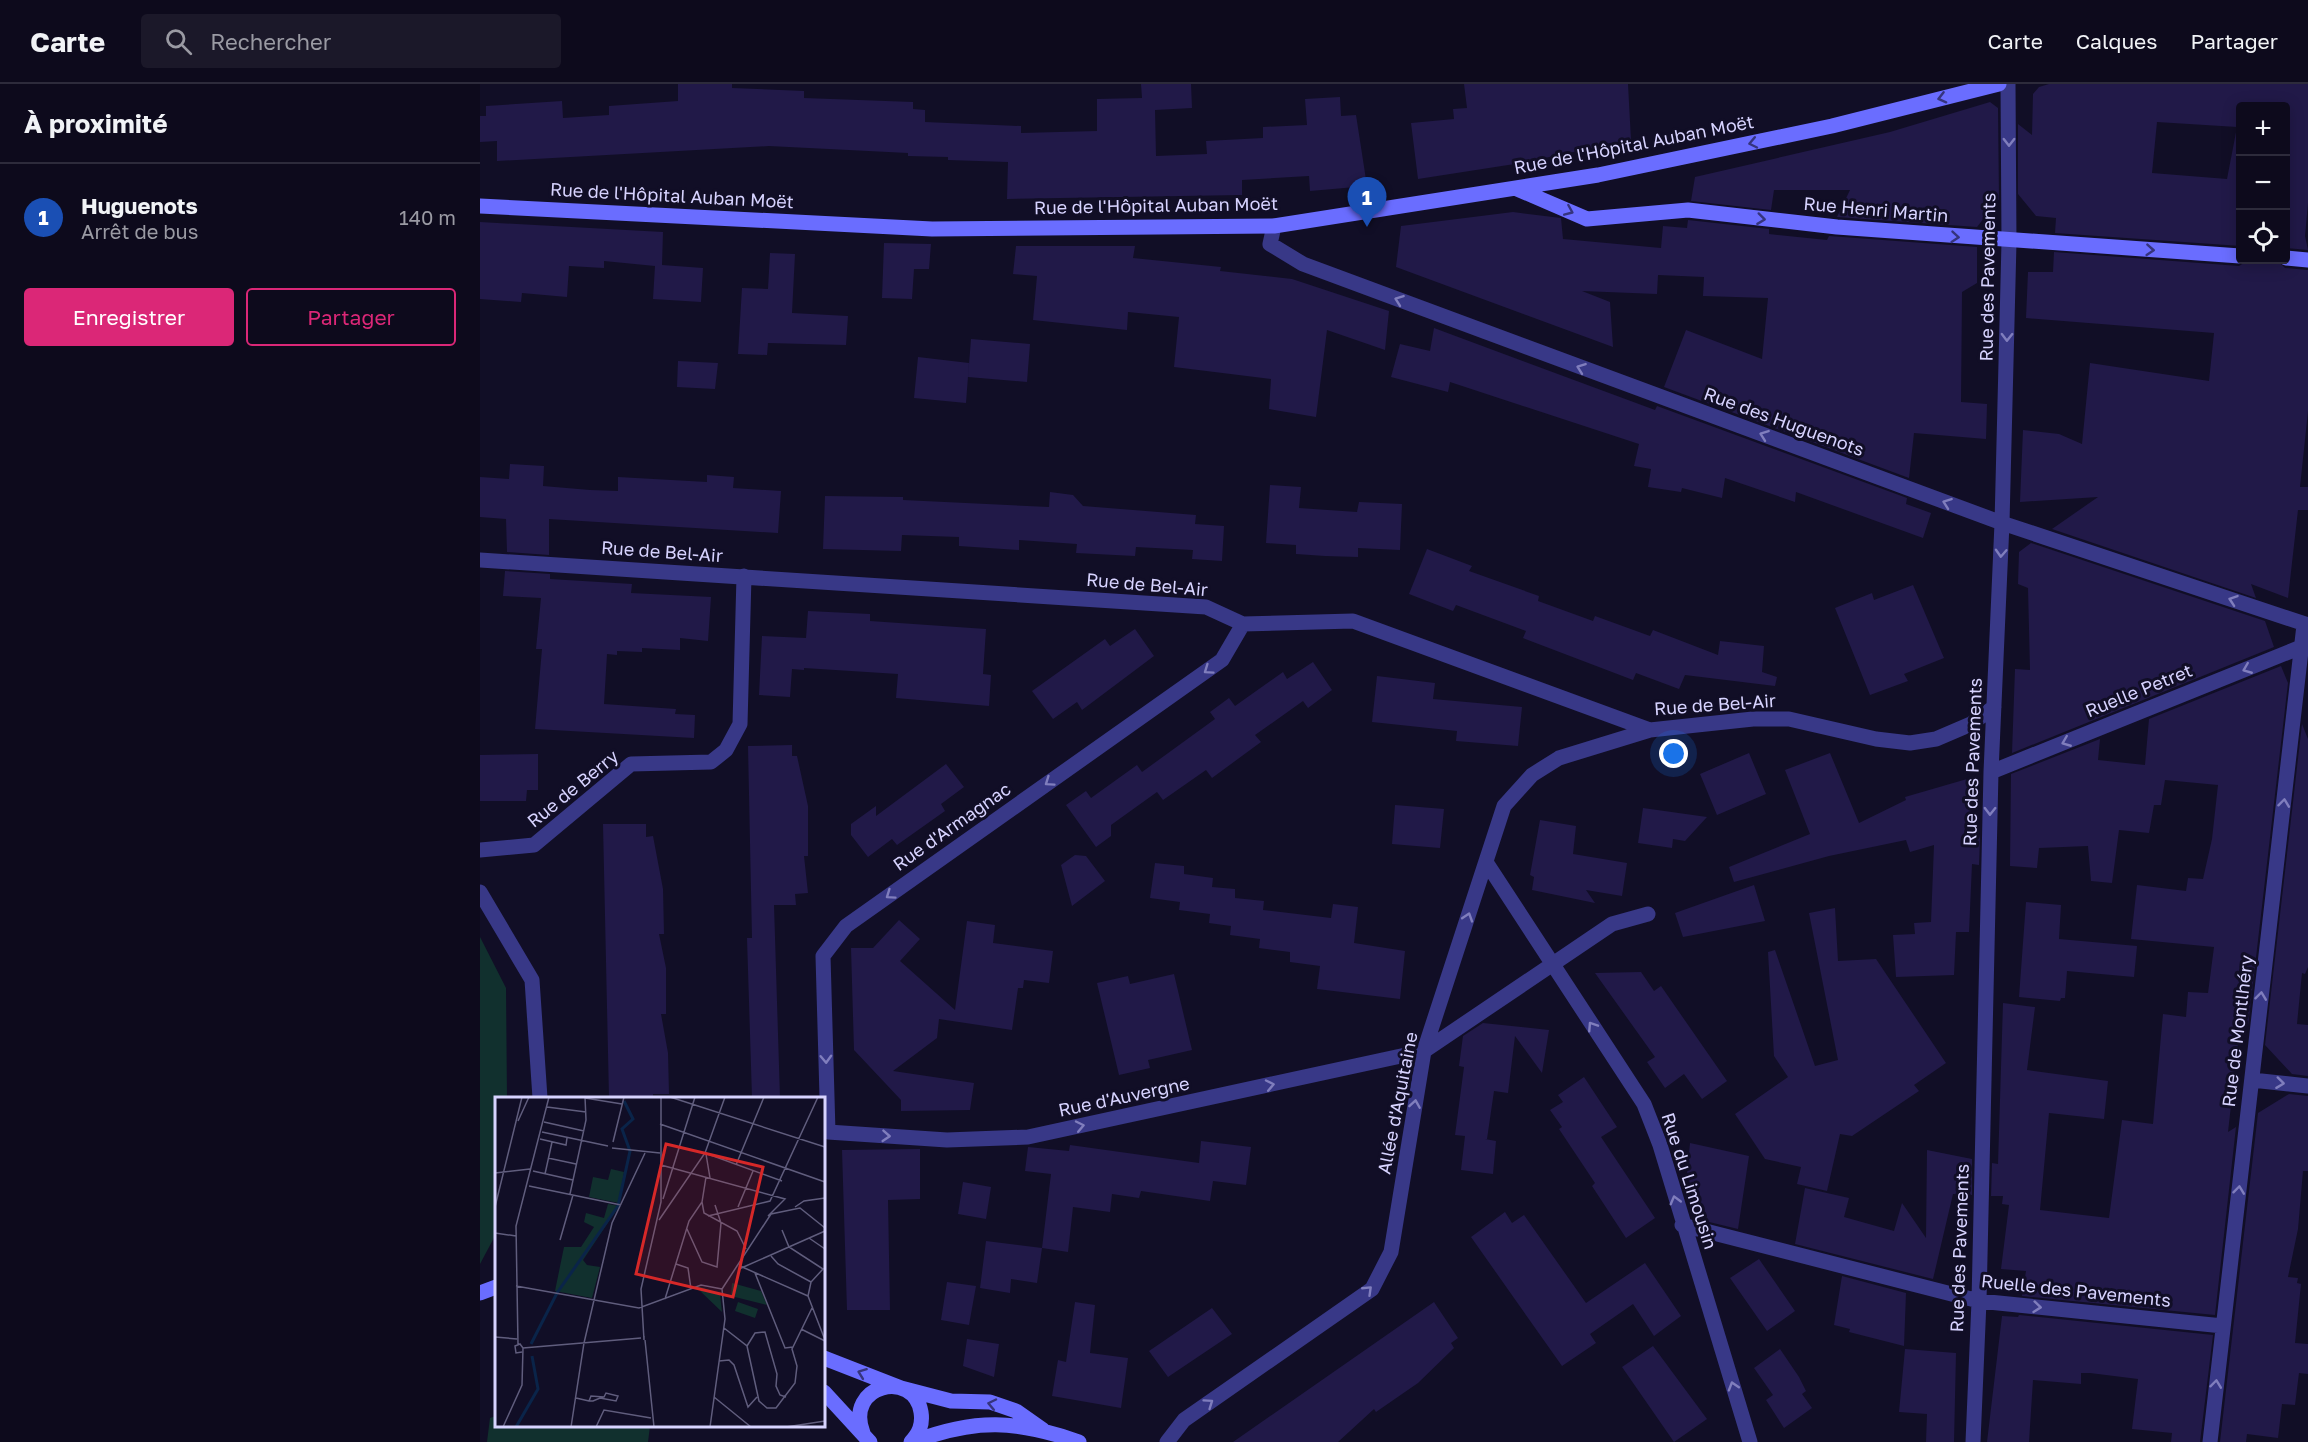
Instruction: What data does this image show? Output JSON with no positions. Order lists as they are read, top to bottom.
{
  "streets": {
    "main road": ["Rue de l'Hôpital Auban Moët", "Rue Henri Martin"],
    "street": [
      "Rue des Pavements",
      "Rue des Huguenots",
      "Rue de Bel-Air",
      "Ruelle Petret",
      "Rue de Berry",
      "Rue d'Armagnac",
      "Rue de Montlhéry",
      "Rue d'Auvergne",
      "Allée d'Aquitaine",
      "Rue du Limousin",
      "Ruelle des Pavements"
    ]
  },
  "crossings": [
    ["Rue de l'Hôpital Auban Moët", "Rue Henri Martin"],
    ["Rue de l'Hôpital Auban Moët", "Rue des Huguenots"],
    ["Rue Henri Martin", "Rue des Pavements"],
    ["Rue des Pavements", "Rue des Huguenots"],
    ["Rue des Pavements", "Rue de Bel-Air"],
    ["Rue des Pavements", "Ruelle Petret"],
    ["Rue des Pavements", "Ruelle des Pavements"],
    ["Rue des Huguenots", "Rue de Montlhéry"],
    ["Rue de Bel-Air", "Rue de Berry"],
    ["Rue de Bel-Air", "Rue d'Armagnac"],
    ["Rue de Bel-Air", "Allée d'Aquitaine"],
    ["Ruelle Petret", "Rue de Montlhéry"],
    ["Rue d'Armagnac", "Rue d'Auvergne"],
    ["Rue de Montlhéry", "Ruelle des Pavements"],
    ["Rue d'Auvergne", "Allée d'Aquitaine"],
    ["Allée d'Aquitaine", "Rue du Limousin"],
    ["Rue du Limousin", "Ruelle des Pavements"]
  ],
  "one_way": [
    "Rue Henri Martin",
    "Rue des Pavements",
    "Rue des Huguenots",
    "Ruelle Petret",
    "Rue d'Armagnac",
    "Rue de Montlhéry",
    "Rue d'Auvergne",
    "Allée d'Aquitaine",
    "Rue du Limousin",
    "Ruelle des Pavements"
  ],
  "page": {
    "header": "Carte",
    "search": "Rechercher",
    "nav": ["Carte", "Calques", "Partager"],
    "heading": "À proximité",
    "map_buttons": ["+", "−"],
    "list": [
      {
        "mark": "1",
        "name": "Huguenots",
        "note": "Arrêt de bus",
        "value": "140 m"
      }
    ],
    "pins": "1",
    "buttons": ["Enregistrer", "Partager"]
  }
}
